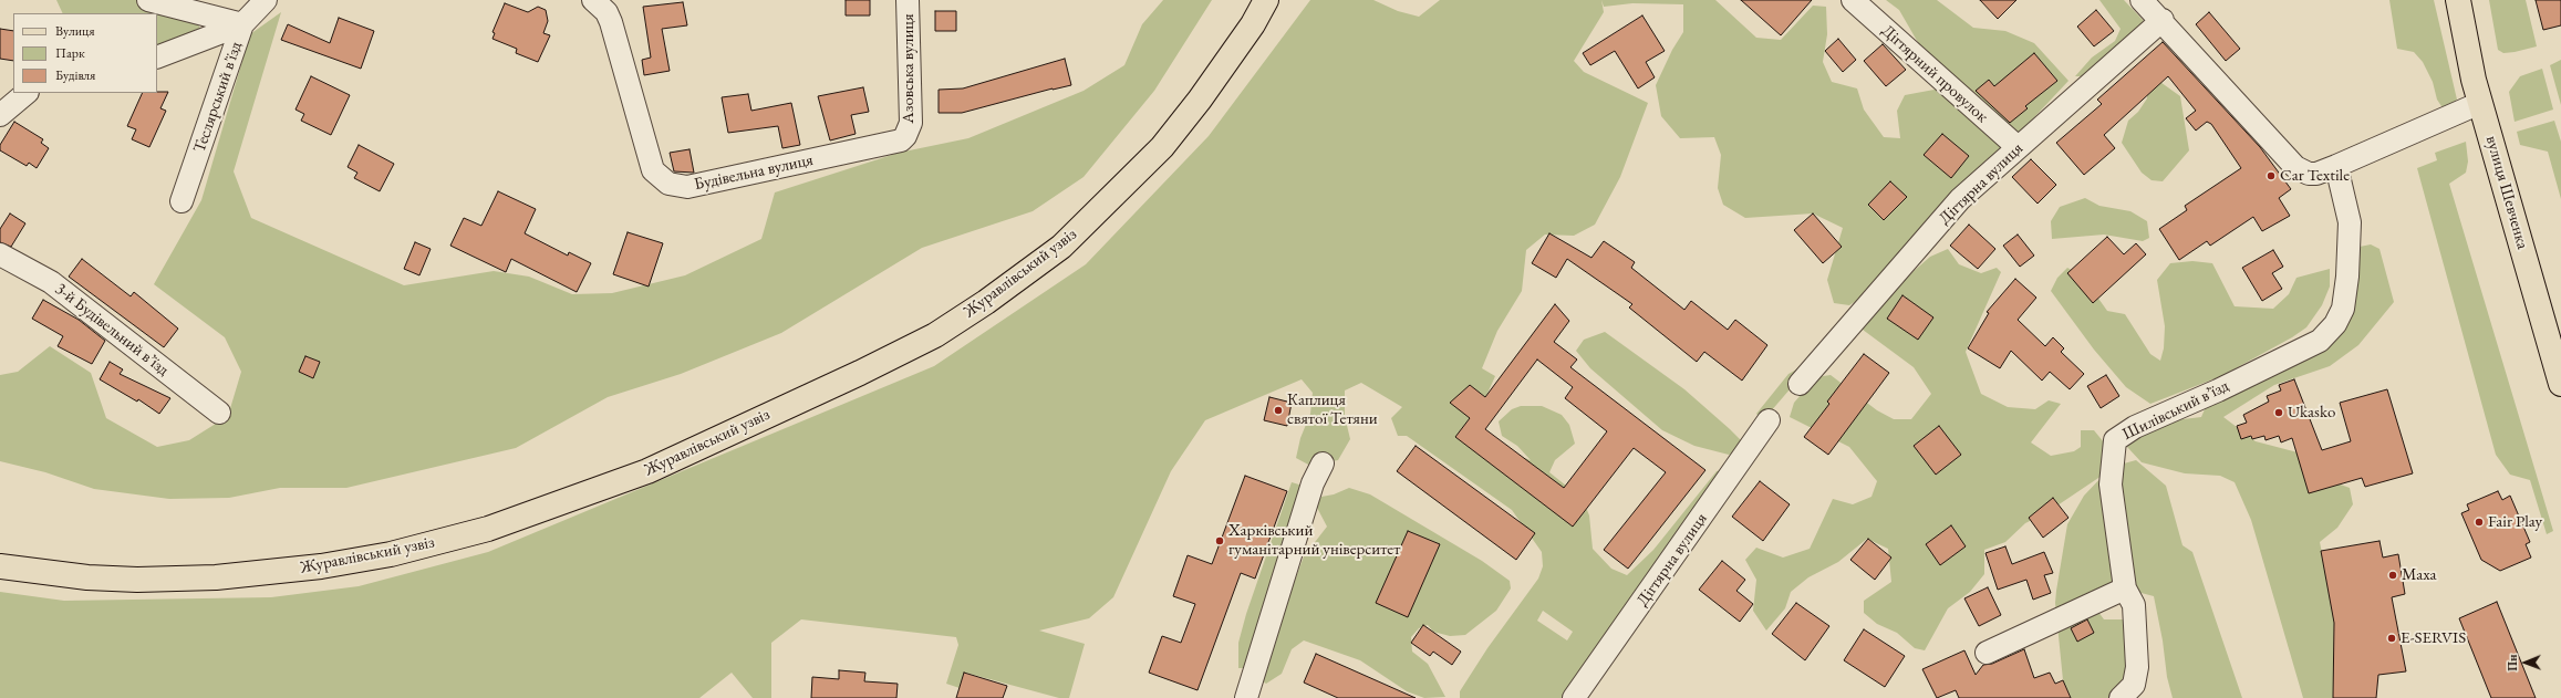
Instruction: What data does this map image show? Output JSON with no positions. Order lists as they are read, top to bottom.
{
  "streets": {
    "main road": ["вулиця Шевченка", "Журавлівський узвіз"],
    "street": [
      "Азовська вулиця",
      "Дігтярний провулок",
      "Теслярський в'їзд",
      "Будівельна вулиця",
      "Дігтярна вулиця",
      "3-й Будівельний в’їзд",
      "Шилівський в’їзд"
    ]
  },
  "crossings": [
    ["Азовська вулиця", "Будівельна вулиця"],
    ["Дігтярний провулок", "Дігтярна вулиця"]
  ],
  "places": [
    "Car Textile",
    "Каплиця святої Тетяни",
    "Ukasko",
    "Fair Play",
    "Харківський гуманітарний університет",
    "Маха",
    "E-SERVIS"
  ],
  "legend": ["Вулиця", "Парк", "Будівля"],
  "north": "left"
}
